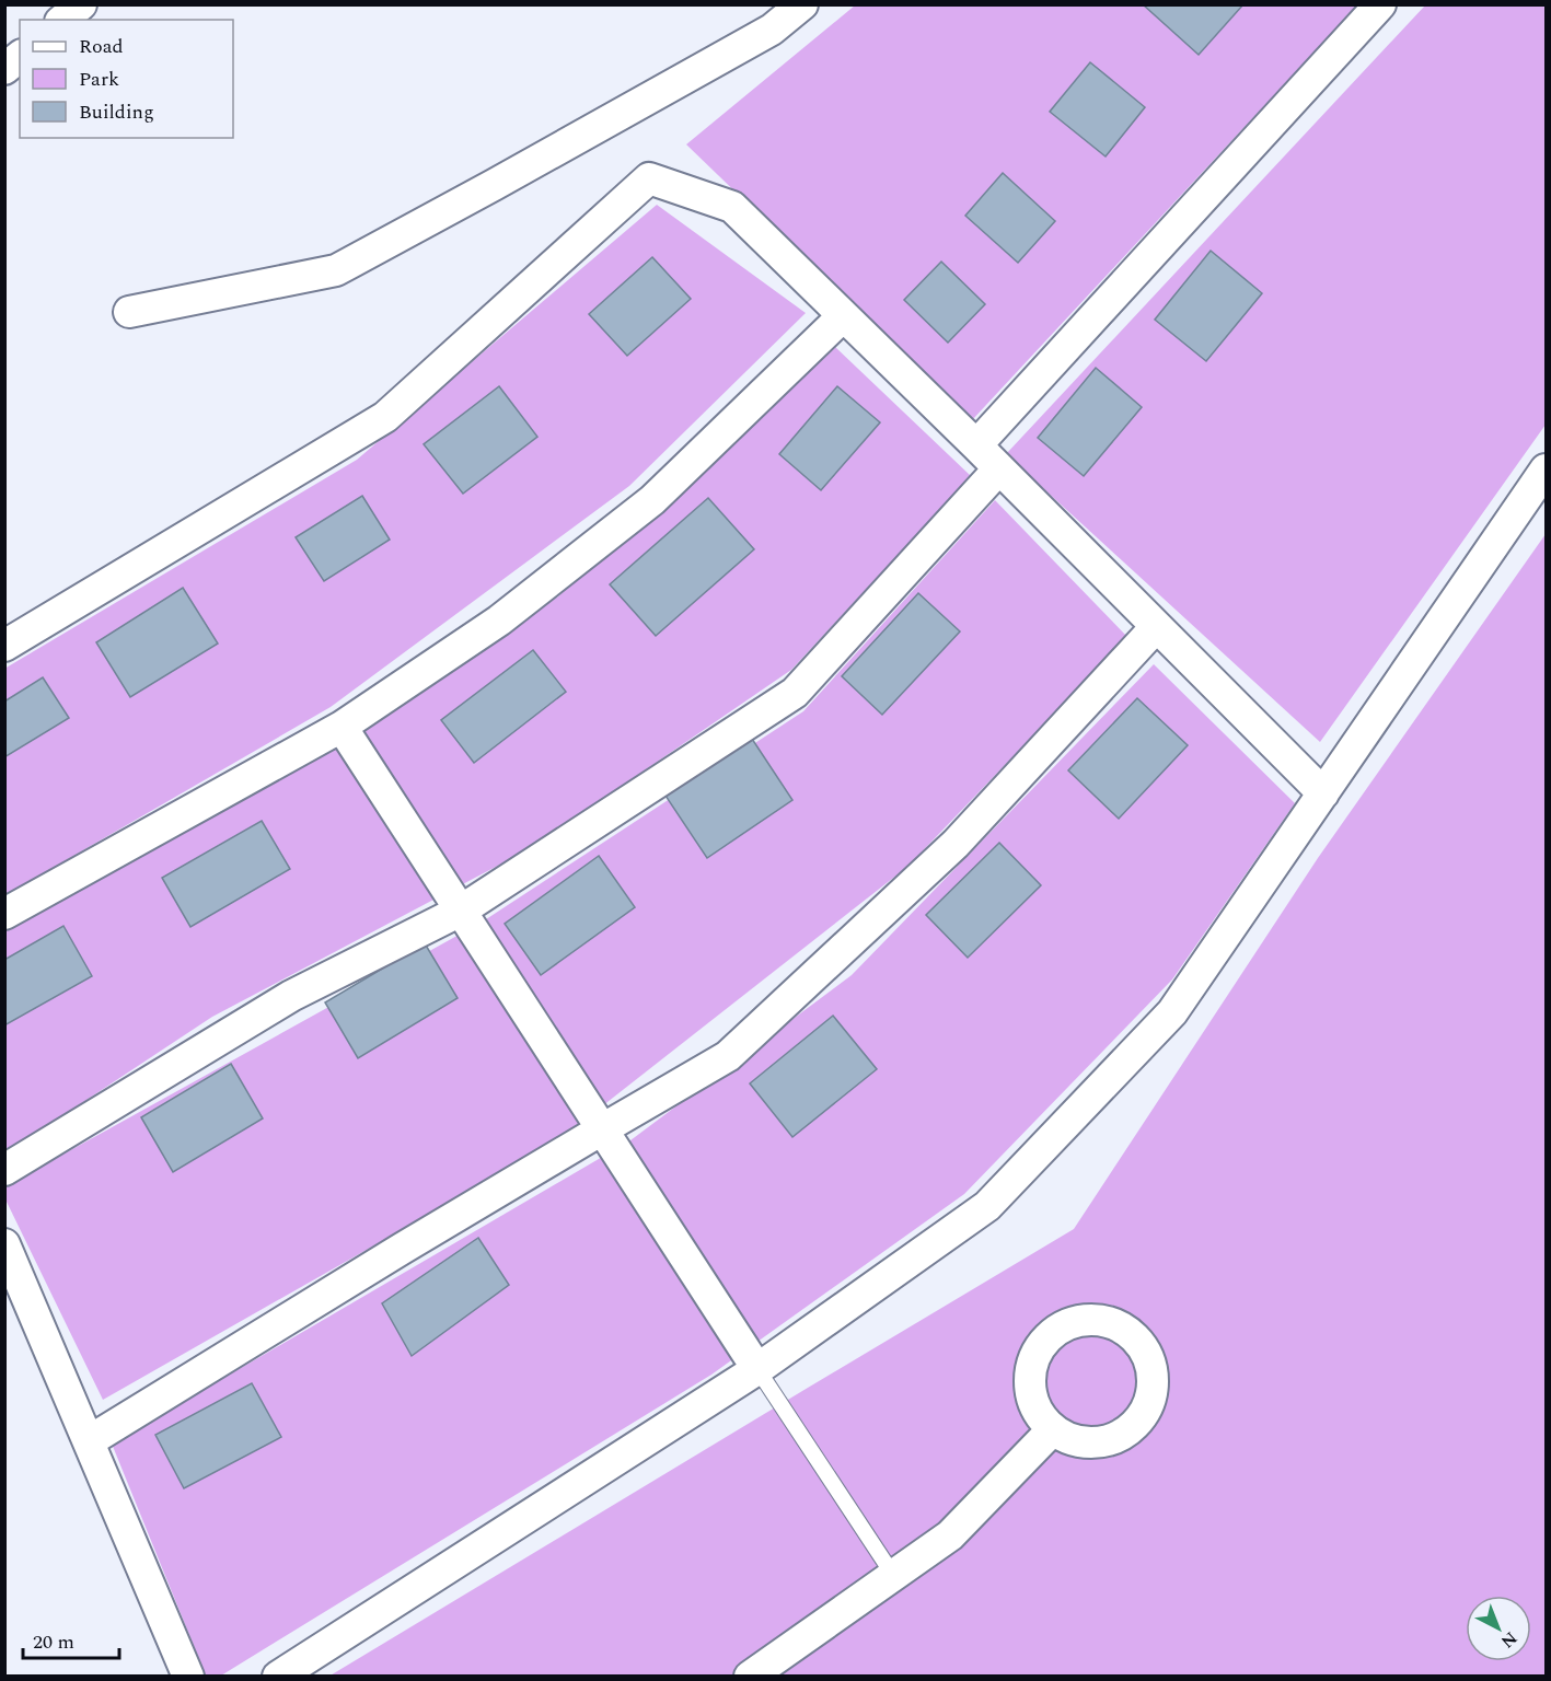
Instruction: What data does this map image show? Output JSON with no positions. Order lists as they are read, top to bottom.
{
  "legend": ["Road", "Park", "Building"],
  "scale_bar": "20 m",
  "north": "bottom right"
}
